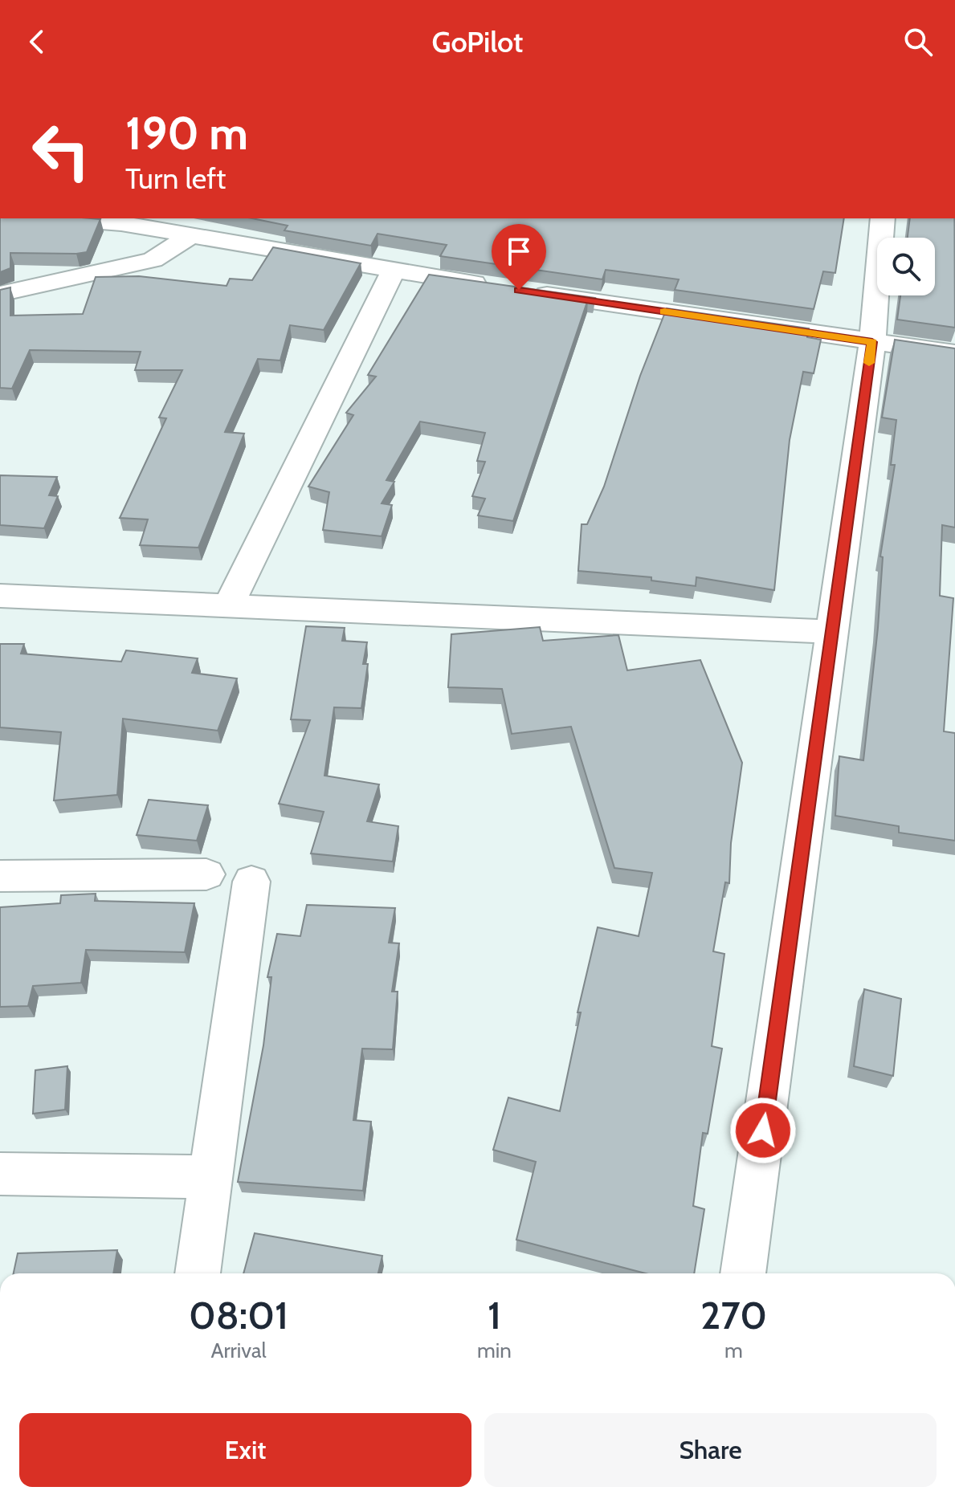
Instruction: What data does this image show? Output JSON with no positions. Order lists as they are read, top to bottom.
{
  "page": {
    "header": "GoPilot",
    "turn": ["190 m", "Turn left"],
    "eta": [
      "08:01",
      "Arrival",
      "1",
      "min",
      "270",
      "m"
    ],
    "buttons": ["Exit", "Share"]
  }
}
